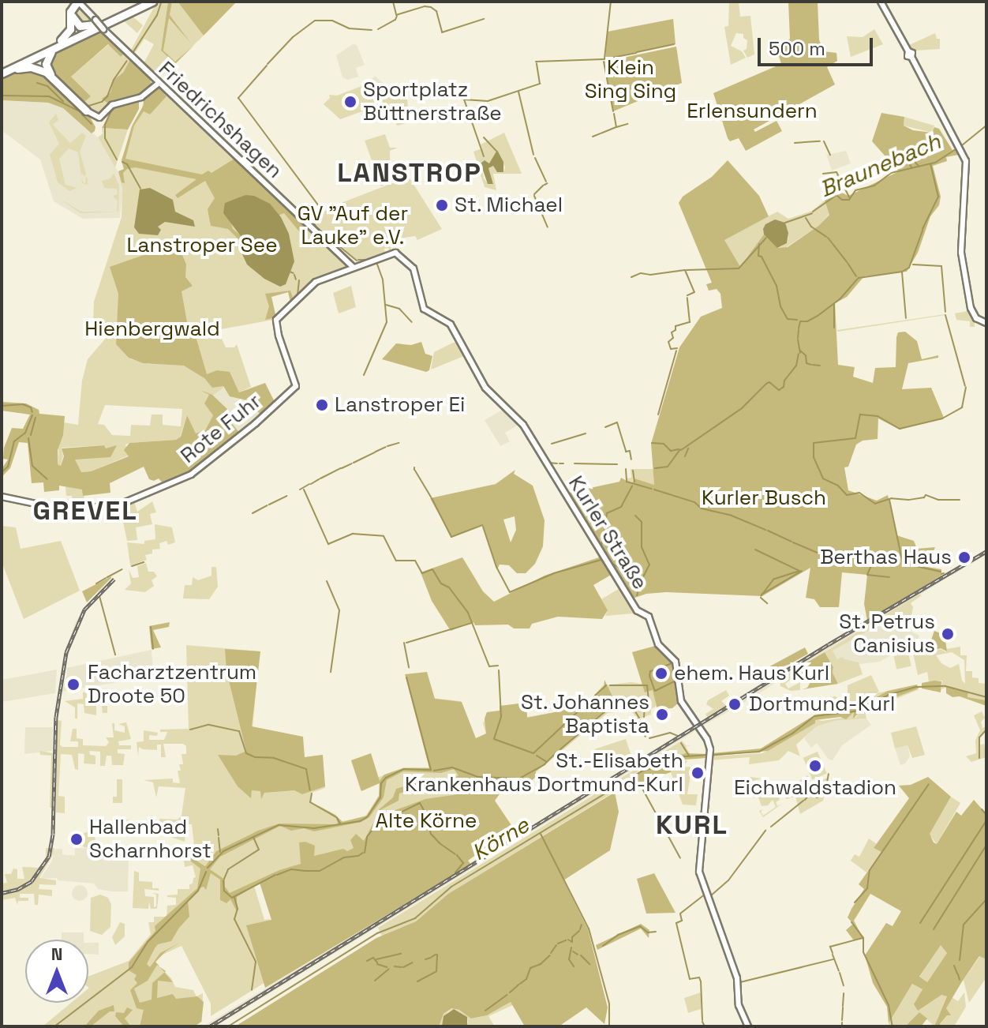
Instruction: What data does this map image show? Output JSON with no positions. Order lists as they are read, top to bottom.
{
  "streets": {
    "main road": ["Friedrichshagen", "Rote Fuhr", "Kurler Straße"]
  },
  "crossings": [
    ["Friedrichshagen", "Rote Fuhr"],
    ["Friedrichshagen", "Kurler Straße"],
    ["Rote Fuhr", "Kurler Straße"]
  ],
  "districts": ["LANSTROP", "GREVEL", "KURL"],
  "water": ["Braunebach", "Körne"],
  "parks": [
    "Klein Sing Sing",
    "Erlensundern",
    "GV \"Auf der Lauke\" e.V.",
    "Lanstroper See",
    "Hienbergwald",
    "Kurler Busch",
    "Alte Körne"
  ],
  "places": [
    "Sportplatz Büttnerstraße",
    "St. Michael",
    "Lanstroper Ei",
    "Berthas Haus",
    "St. Petrus Canisius",
    "ehem. Haus Kurl",
    "Facharztzentrum Droote 50",
    "Dortmund-Kurl",
    "St. Johannes Baptista",
    "Eichwaldstadion",
    "St.-Elisabeth Krankenhaus Dortmund-Kurl",
    "Hallenbad Scharnhorst"
  ],
  "scale_bar": "500 m",
  "north": "top"
}
